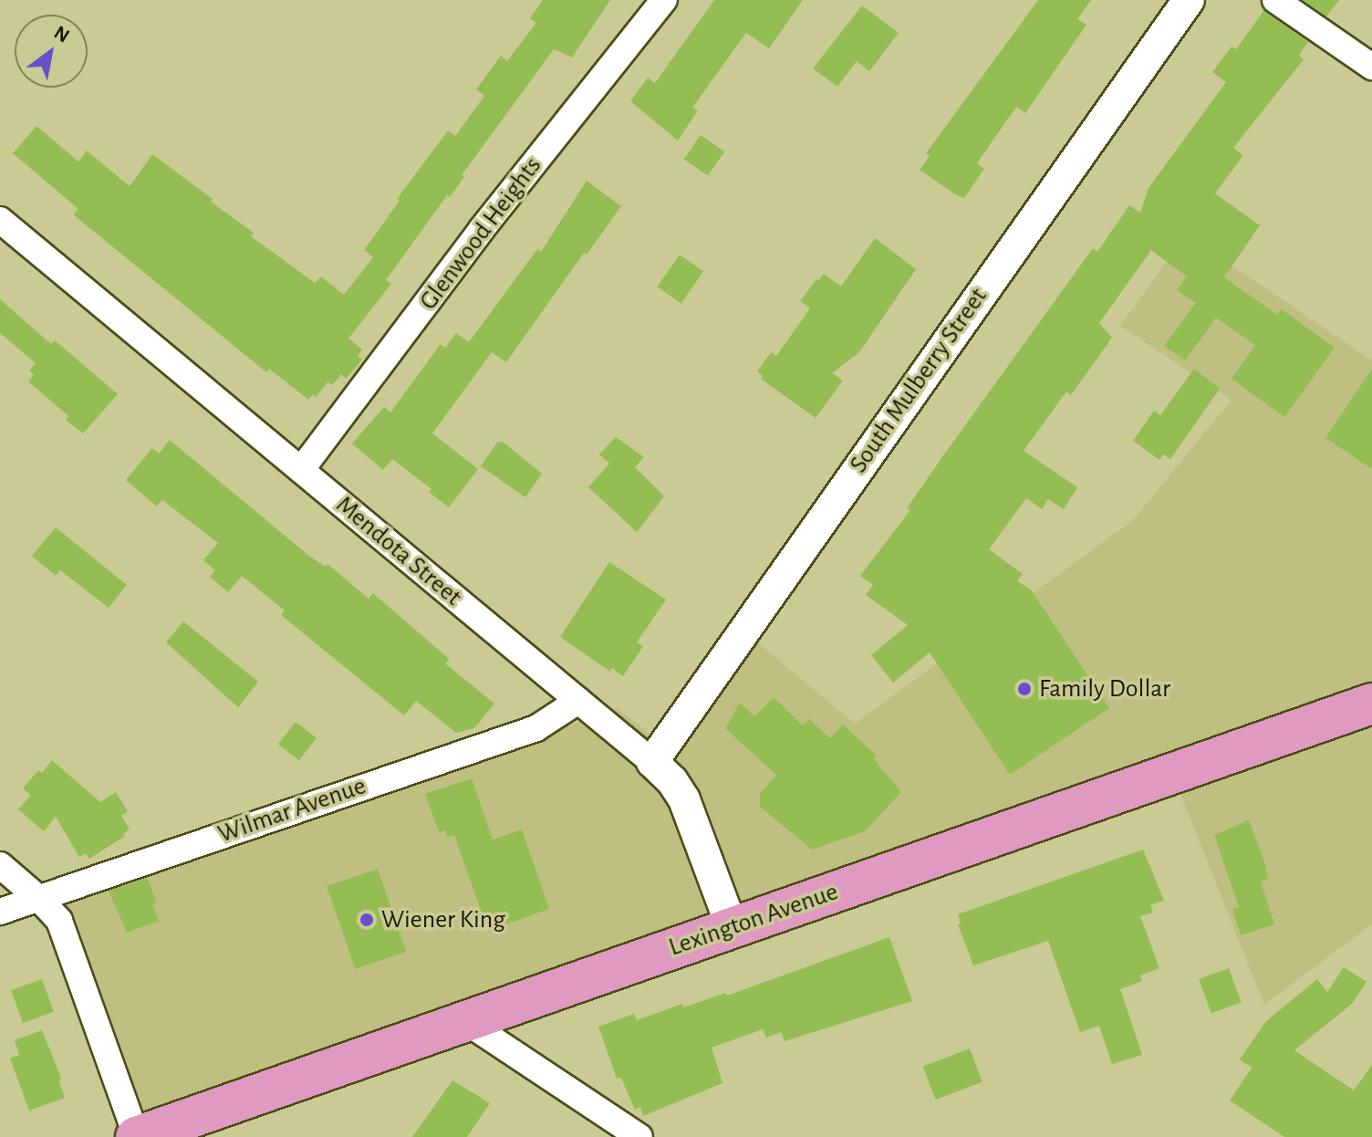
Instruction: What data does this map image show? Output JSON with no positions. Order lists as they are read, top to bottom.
{
  "streets": {
    "main road": ["Lexington Avenue"],
    "street": [
      "Glenwood Heights",
      "South Mulberry Street",
      "Mendota Street",
      "Wilmar Avenue"
    ]
  },
  "crossings": [
    ["Glenwood Heights", "Mendota Street"],
    ["South Mulberry Street", "Mendota Street"],
    ["Mendota Street", "Wilmar Avenue"],
    ["Mendota Street", "Lexington Avenue"]
  ],
  "places": ["Family Dollar", "Wiener King"],
  "north": "top right"
}
